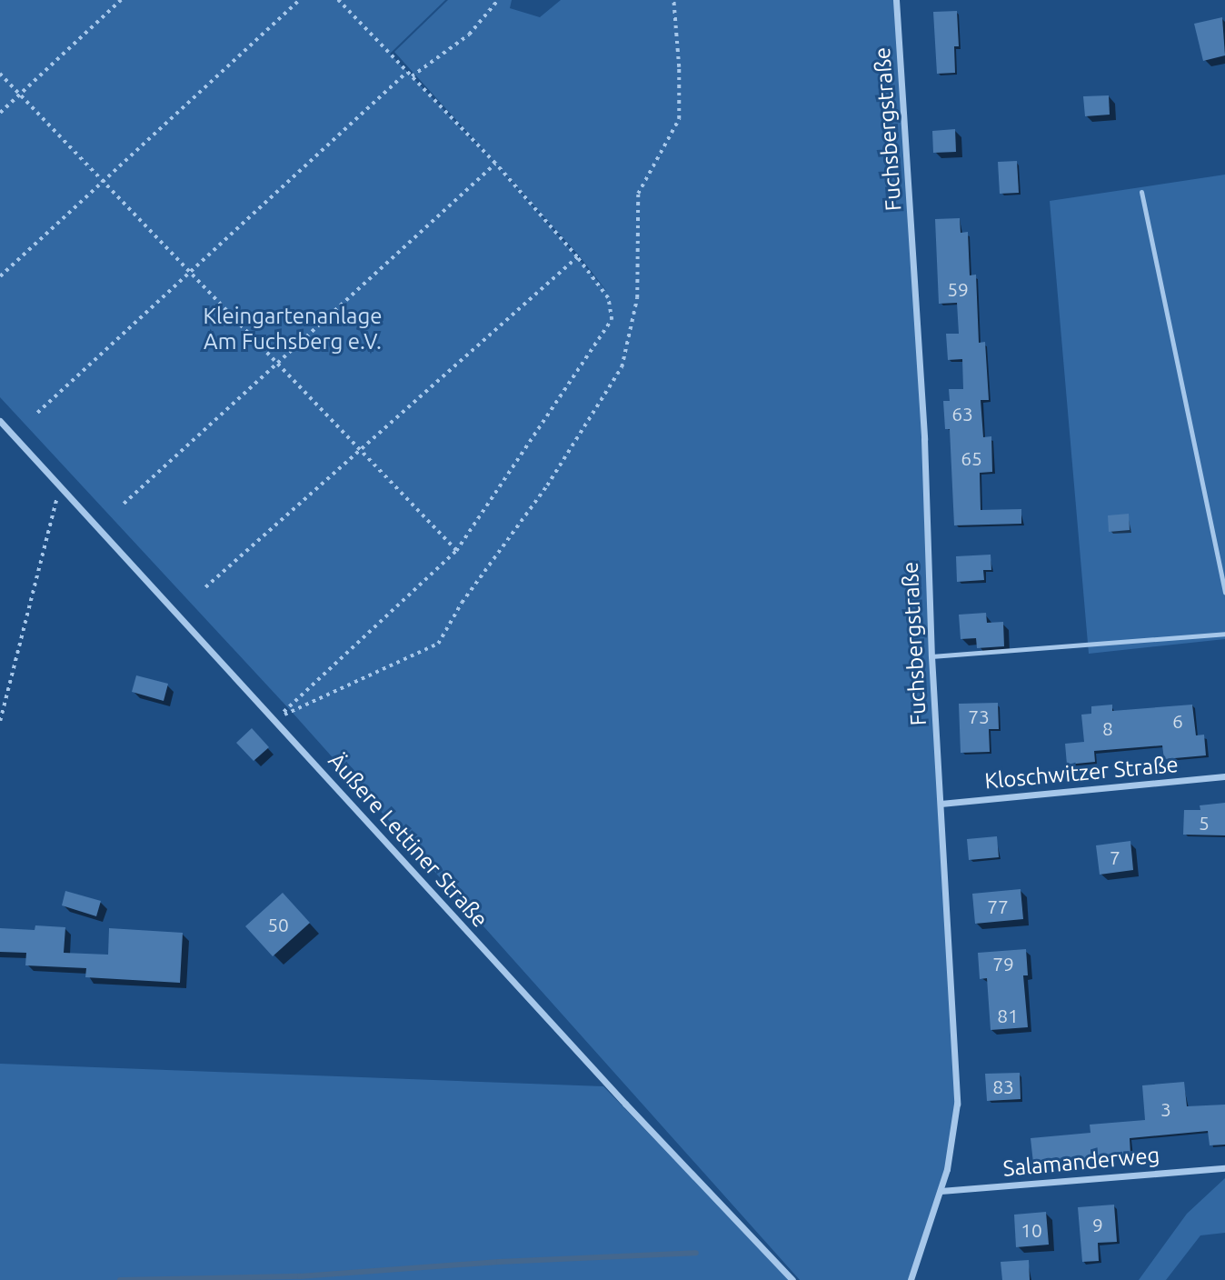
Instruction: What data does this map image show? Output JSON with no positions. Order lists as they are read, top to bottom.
{
  "streets": {
    "street": [
      "Fuchsbergstraße",
      "Kloschwitzer Straße",
      "Äußere Lettiner Straße",
      "Salamanderweg"
    ]
  },
  "crossings": [
    ["Fuchsbergstraße", "Kloschwitzer Straße"],
    ["Fuchsbergstraße", "Salamanderweg"]
  ],
  "parks": ["Kleingartenanlage Am Fuchsberg e.V."],
  "house_numbers": [
    "59",
    "63",
    "65",
    "73",
    "6",
    "8",
    "5",
    "7",
    "77",
    "50",
    "79",
    "81",
    "83",
    "3",
    "9",
    "10"
  ]
}
